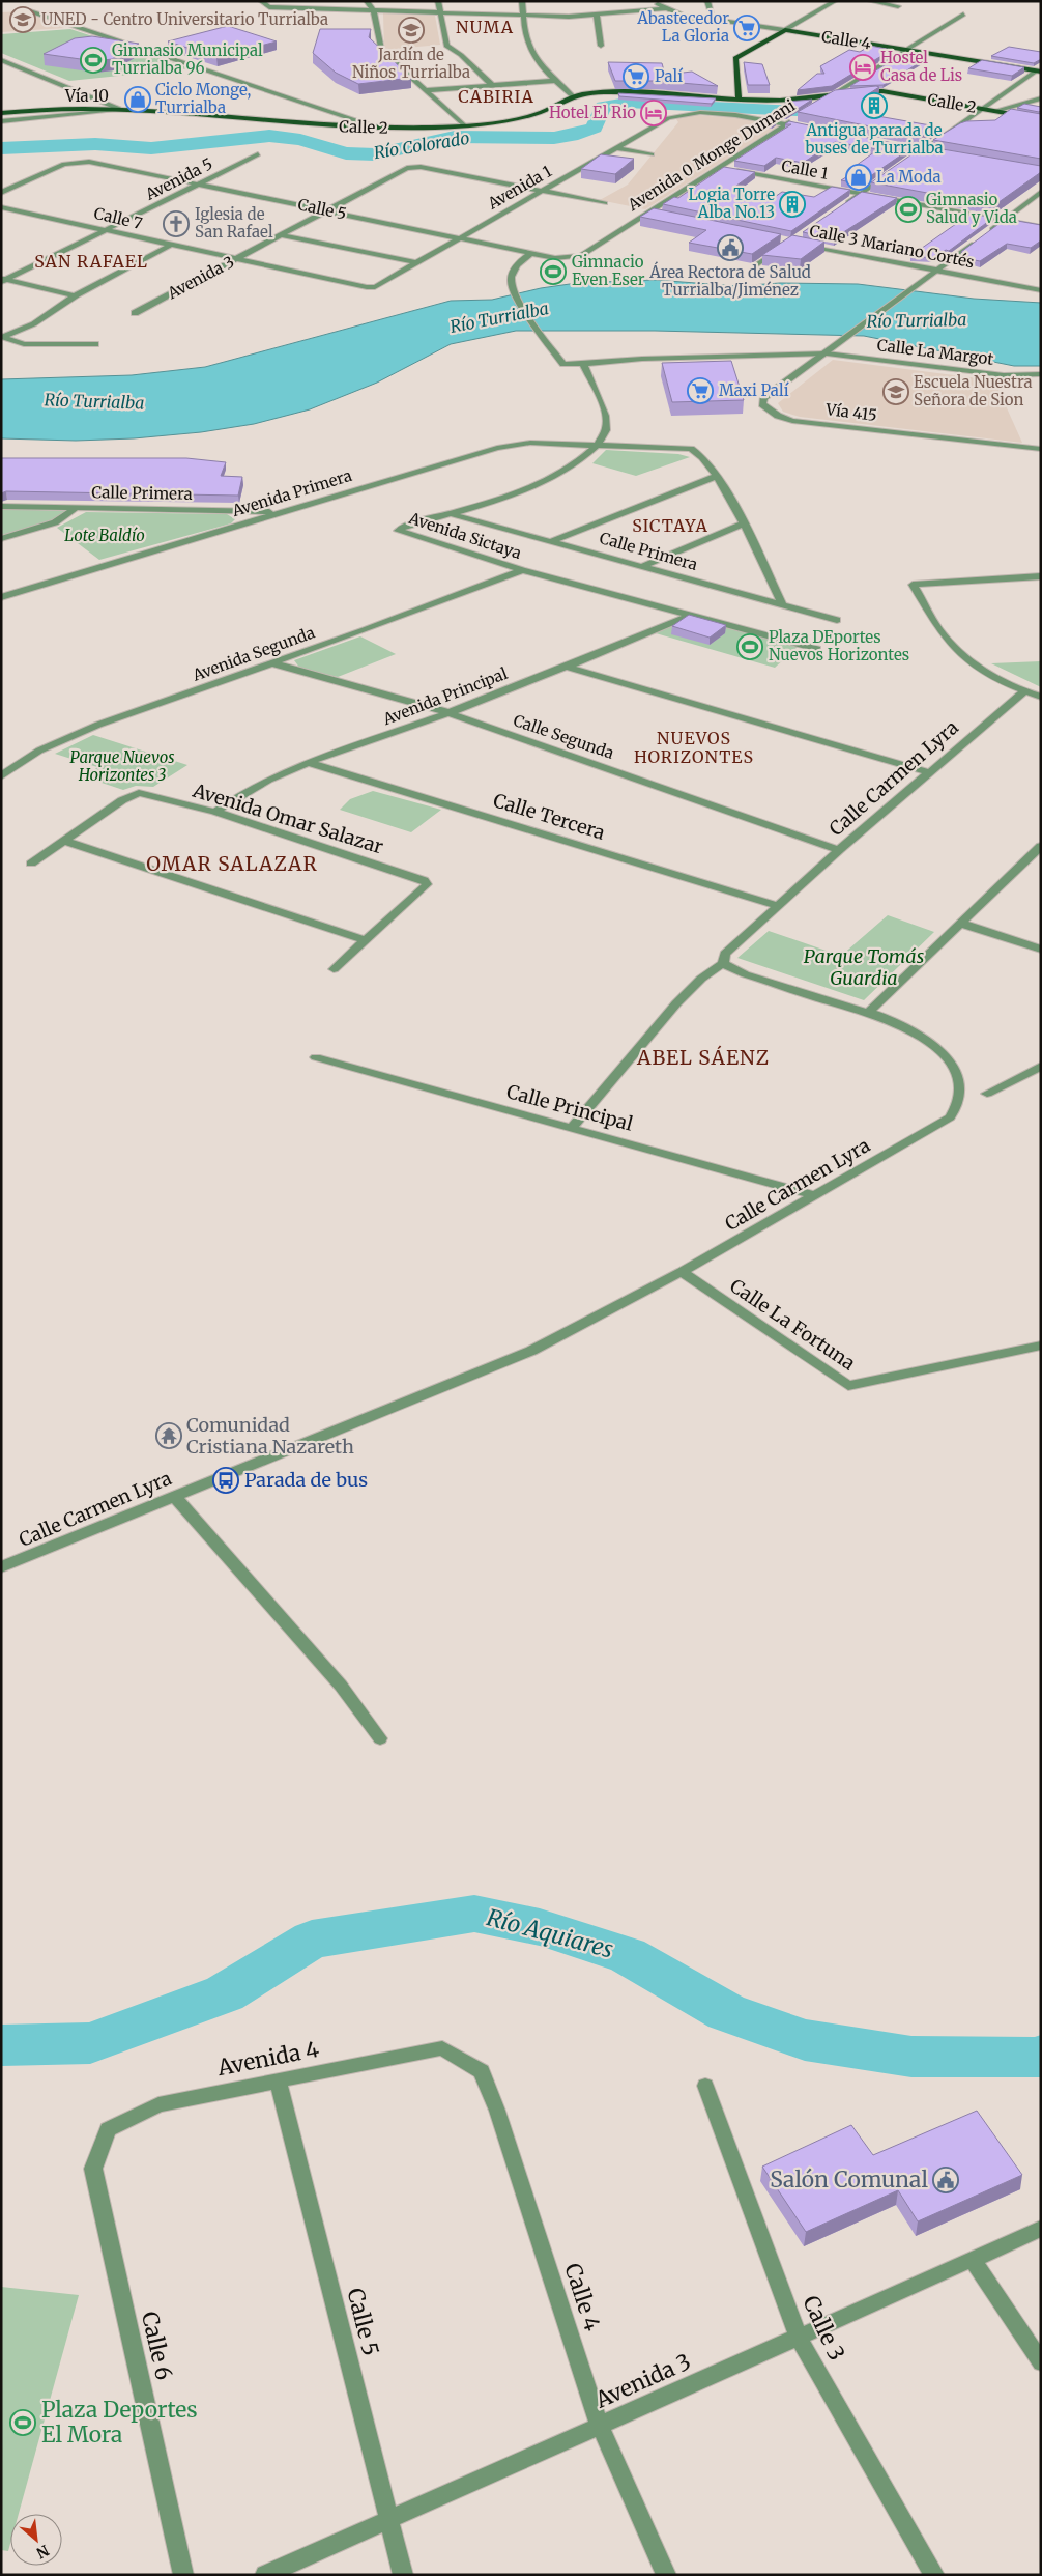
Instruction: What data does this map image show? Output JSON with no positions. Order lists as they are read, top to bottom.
{
  "streets": {
    "main road": ["Calle 4", "Calle 2"],
    "street": [
      "Avenida 0 Monge Dumani",
      "Calle 1",
      "Avenida 5",
      "Avenida 1",
      "Calle 5",
      "Calle 7",
      "Calle 3 Mariano Cortés",
      "Avenida 3",
      "Calle La Margot",
      "Vía 415",
      "Calle Primera",
      "Avenida Primera",
      "Avenida Sictaya",
      "Avenida Segunda",
      "Avenida Principal",
      "Calle Segunda",
      "Calle Carmen Lyra",
      "Calle Tercera",
      "Avenida Omar Salazar",
      "Calle Principal",
      "Calle La Fortuna",
      "Avenida 4",
      "Calle 3",
      "Calle 6"
    ]
  },
  "crossings": [
    ["Calle 4", "Avenida 0 Monge Dumani"],
    ["Calle 4", "Avenida 3"],
    ["Calle 4", "Avenida 4"],
    ["Calle 2", "Avenida 0 Monge Dumani"],
    ["Avenida 0 Monge Dumani", "Calle 1"],
    ["Avenida 0 Monge Dumani", "Avenida 1"],
    ["Avenida 0 Monge Dumani", "Calle 5"],
    ["Avenida 5", "Calle 5"],
    ["Avenida 5", "Calle 7"],
    ["Avenida 1", "Calle 5"],
    ["Avenida 1", "Calle 7"],
    ["Avenida 1", "Avenida 3"],
    ["Calle 5", "Avenida 3"],
    ["Calle 5", "Calle La Margot"],
    ["Calle 5", "Avenida 4"],
    ["Calle 7", "Avenida 3"],
    ["Calle 3 Mariano Cortés", "Vía 415"],
    ["Avenida 3", "Calle 3"],
    ["Calle La Margot", "Vía 415"],
    ["Calle La Margot", "Avenida Sictaya"],
    ["Calle Primera", "Avenida Primera"],
    ["Calle Primera", "Avenida Sictaya"],
    ["Avenida Primera", "Avenida Sictaya"],
    ["Avenida Sictaya", "Avenida Segunda"],
    ["Avenida Sictaya", "Avenida Principal"],
    ["Avenida Segunda", "Calle Segunda"],
    ["Avenida Principal", "Calle Segunda"],
    ["Avenida Principal", "Calle Tercera"],
    ["Avenida Principal", "Avenida Omar Salazar"],
    ["Calle Segunda", "Calle Carmen Lyra"],
    ["Calle Carmen Lyra", "Calle Tercera"],
    ["Calle Carmen Lyra", "Calle Principal"],
    ["Calle Carmen Lyra", "Calle La Fortuna"],
    ["Avenida 4", "Calle 6"]
  ],
  "districts": [
    "NUMA",
    "CABIRIA",
    "SAN RAFAEL",
    "SICTAYA",
    "NUEVOS HORIZONTES",
    "OMAR SALAZAR",
    "ABEL SÁENZ"
  ],
  "water": ["Río Colorado", "Río Turrialba", "Río Aquiares"],
  "parks": ["Lote Baldío", "Parque Nuevos Horizontes 3", "Parque Tomás Guardia"],
  "places": {
    "school or university": ["UNED - Centro Universitario Turrialba", "Jardín de Niños Turrialba", "Escuela Nuestra Señora de Sion"],
    "supermarket": ["Abastecedor La Gloria", "Palí", "Maxi Palí"],
    "sports": [
      "Gimnasio Municipal Turrialba 96",
      "Gimnasio Salud y Vida",
      "Gimnacio Even Eser",
      "Plaza DEportes Nuevos Horizontes",
      "Plaza Deportes El Mora"
    ],
    "hotel": ["Hostel Casa de Lis", "Hotel El Rio"],
    "shop": ["Ciclo Monge, Turrialba", "La Moda"],
    "building": ["Antigua parada de buses de Turrialba", "Logia Torre Alba No.13"],
    "church": ["Iglesia de San Rafael"],
    "public building": ["Área Rectora de Salud Turrialba/Jiménez", "Salón Comunal"],
    "temple": ["Comunidad Cristiana Nazareth"],
    "bus stop": ["Parada de bus"]
  },
  "north": "bottom right"
}
